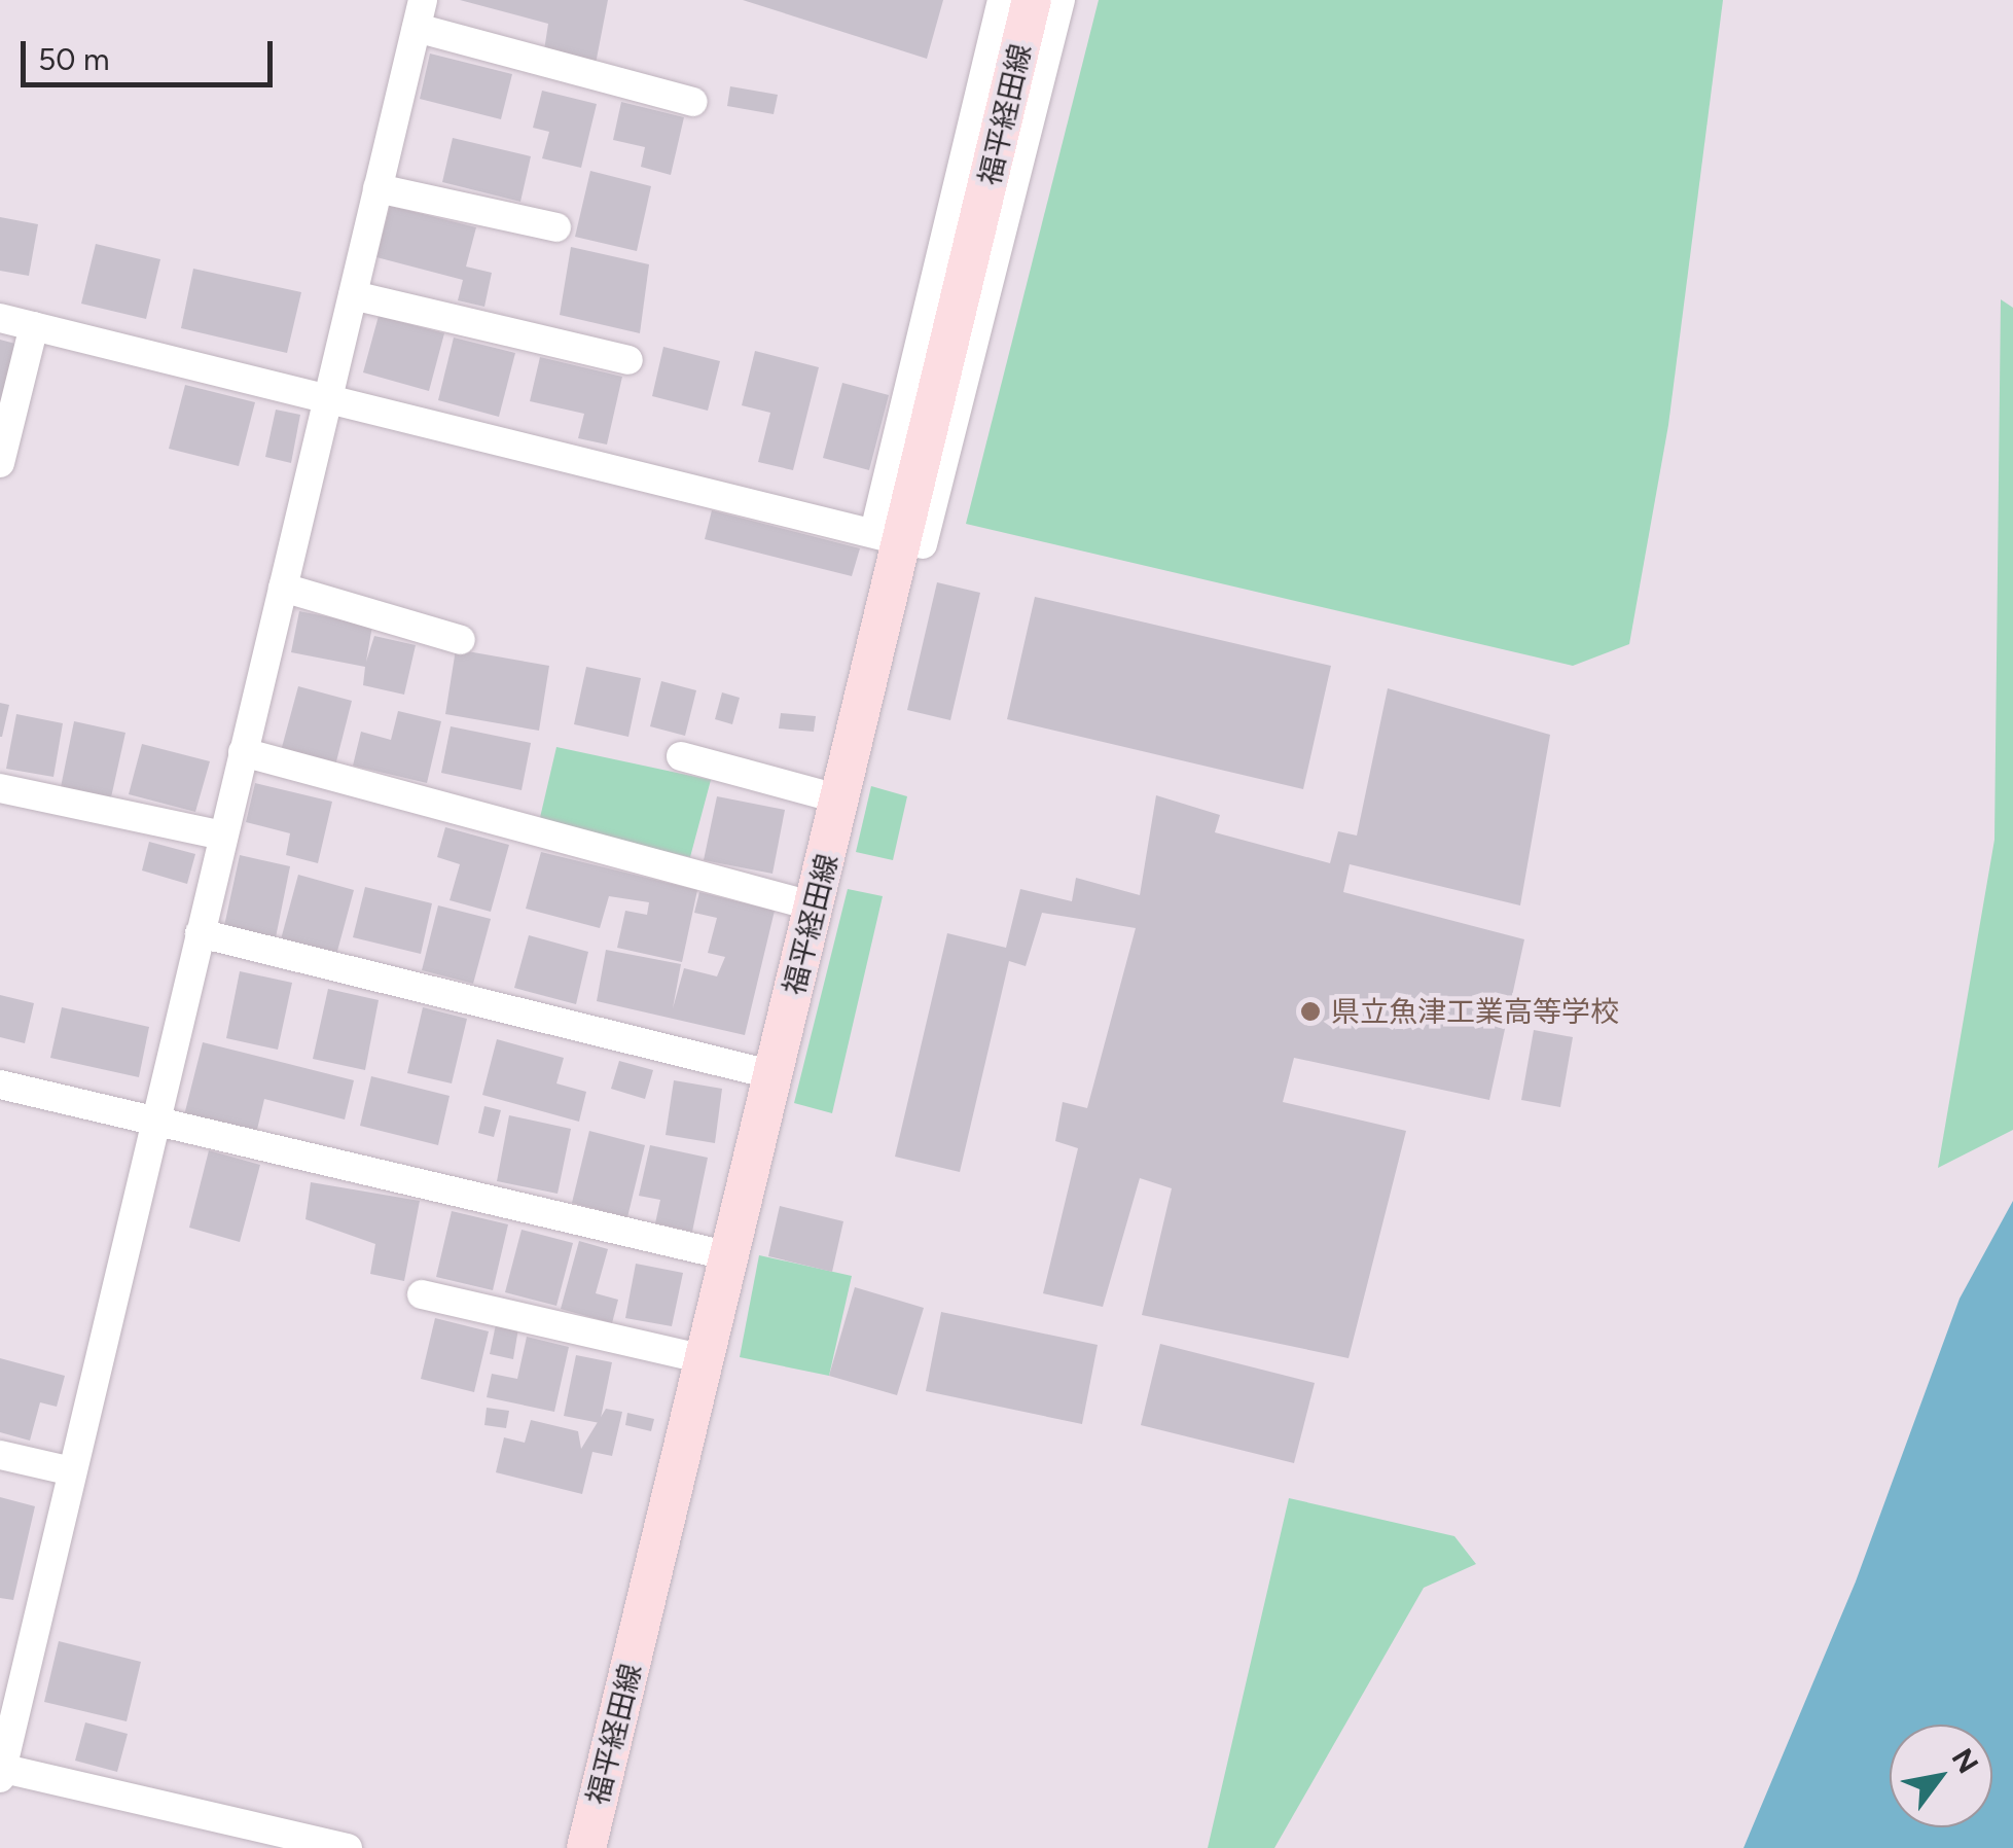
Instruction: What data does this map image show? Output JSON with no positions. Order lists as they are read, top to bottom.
{
  "streets": {
    "main road": ["福平経田線"]
  },
  "places": ["県立魚津工業高等学校"],
  "scale_bar": "50 m",
  "north": "top right"
}
